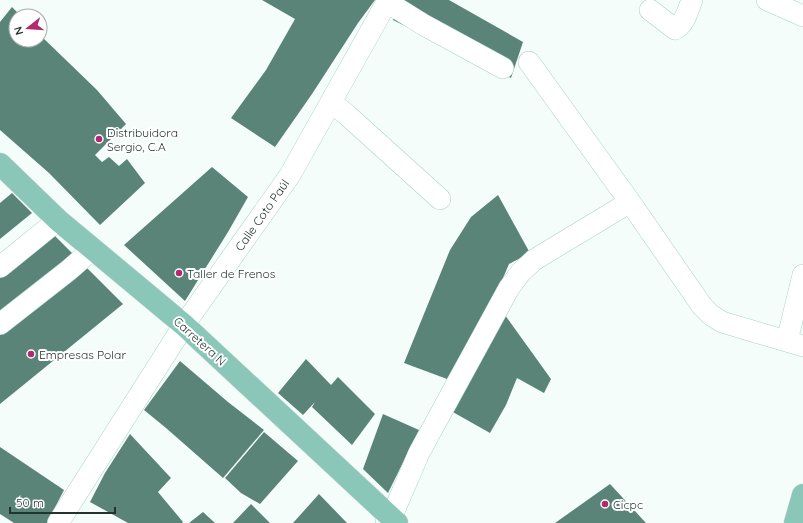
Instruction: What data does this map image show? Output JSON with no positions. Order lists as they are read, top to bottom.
{
  "streets": {
    "main road": ["Carretera N"],
    "street": ["Calle Coto Paúl"]
  },
  "crossings": [
    ["Calle Coto Paúl", "Carretera N"]
  ],
  "places": [
    "Distribuidora Sergio, C.A",
    "Taller de Frenos",
    "Empresas Polar",
    "Cicpc"
  ],
  "scale_bar": "50 m",
  "north": "left"
}
